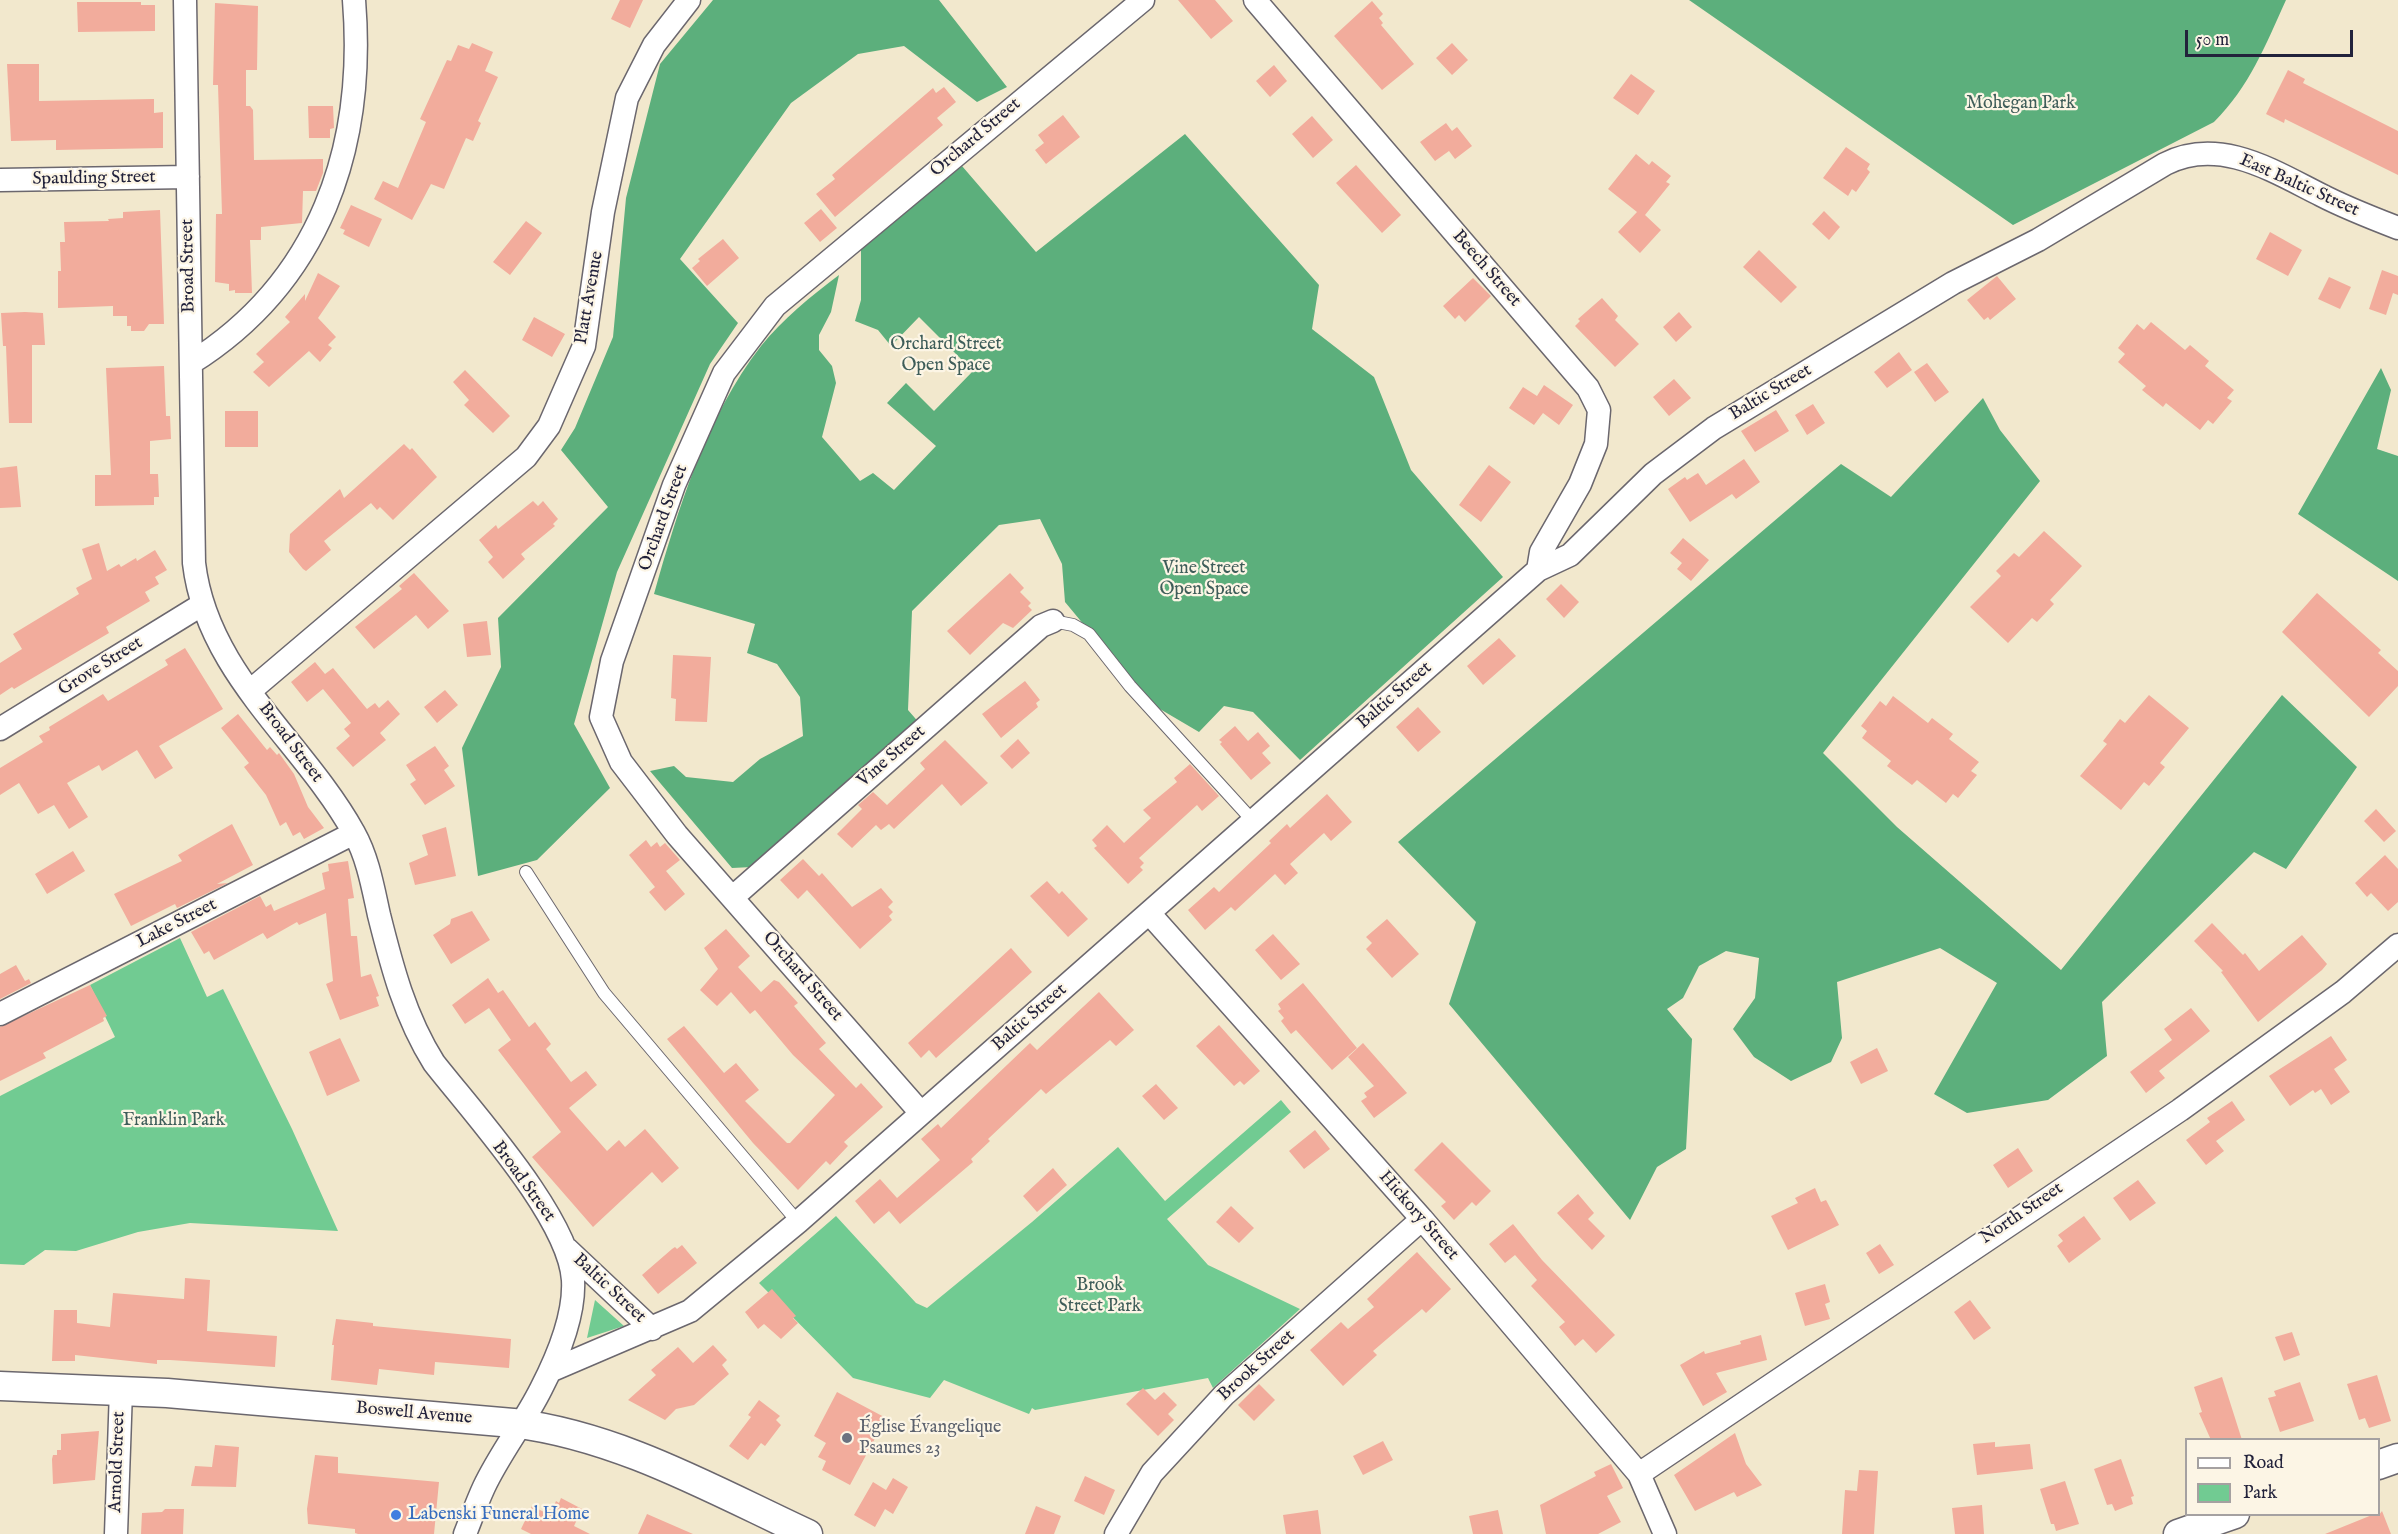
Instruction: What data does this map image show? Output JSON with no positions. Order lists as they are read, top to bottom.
{
  "streets": {
    "street": [
      "Orchard Street",
      "Spaulding Street",
      "East Baltic Street",
      "Broad Street",
      "Beech Street",
      "Platt Avenue",
      "Baltic Street",
      "Grove Street",
      "Vine Street",
      "Lake Street",
      "North Street",
      "Hickory Street",
      "Brook Street",
      "Boswell Avenue",
      "Arnold Street"
    ]
  },
  "crossings": [
    ["Orchard Street", "Baltic Street"],
    ["Orchard Street", "Vine Street"],
    ["Spaulding Street", "Broad Street"],
    ["East Baltic Street", "Baltic Street"],
    ["Broad Street", "Platt Avenue"],
    ["Broad Street", "Baltic Street"],
    ["Broad Street", "Grove Street"],
    ["Broad Street", "Lake Street"],
    ["Broad Street", "Boswell Avenue"],
    ["Beech Street", "Baltic Street"],
    ["Baltic Street", "Hickory Street"],
    ["North Street", "Hickory Street"],
    ["Hickory Street", "Brook Street"],
    ["Boswell Avenue", "Arnold Street"]
  ],
  "parks": [
    "Mohegan Park",
    "Orchard Street Open Space",
    "Vine Street Open Space",
    "Franklin Park",
    "Brook Street Park"
  ],
  "places": ["Église Évangelique Psaumes 23", "Labenski Funeral Home"],
  "legend": ["Road", "Park"],
  "scale_bar": "50 m"
}
